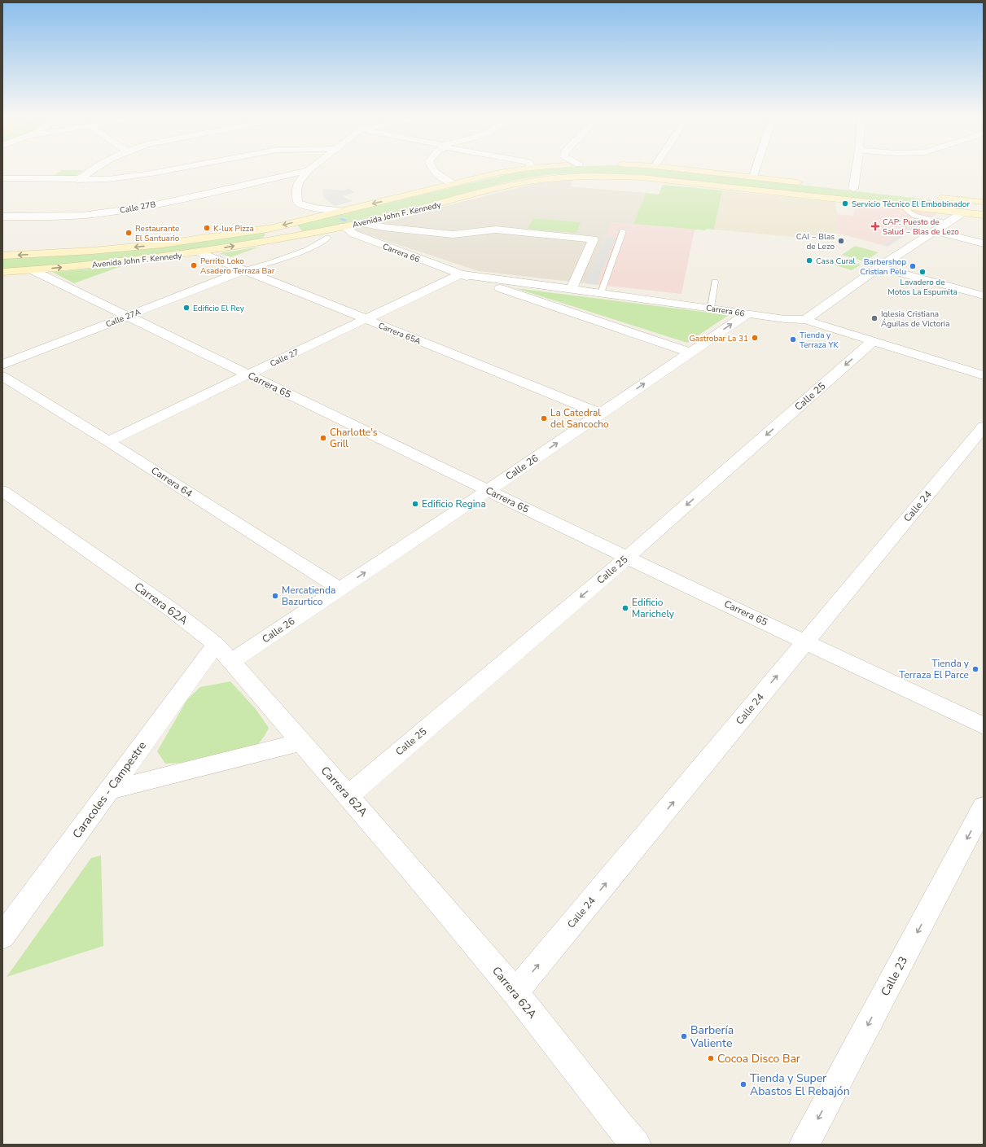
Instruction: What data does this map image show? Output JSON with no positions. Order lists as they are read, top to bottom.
{
  "streets": {
    "street": [
      "Calle 27B",
      "Avenida John F. Kennedy",
      "Carrera 66",
      "Calle 27A",
      "Carrera 65A",
      "Calle 27",
      "Carrera 65",
      "Calle 25",
      "Calle 26",
      "Carrera 64",
      "Calle 24",
      "Carrera 62A",
      "Caracoles - Campestre",
      "Calle 23"
    ]
  },
  "crossings": [
    ["Avenida John F. Kennedy", "Carrera 66"],
    ["Avenida John F. Kennedy", "Carrera 65A"],
    ["Avenida John F. Kennedy", "Carrera 65"],
    ["Carrera 66", "Calle 27"],
    ["Carrera 66", "Calle 25"],
    ["Carrera 66", "Calle 26"],
    ["Calle 27A", "Carrera 65A"],
    ["Calle 27A", "Carrera 65"],
    ["Carrera 65A", "Calle 27"],
    ["Carrera 65A", "Calle 26"],
    ["Calle 27", "Carrera 65"],
    ["Calle 27", "Carrera 64"],
    ["Carrera 65", "Calle 25"],
    ["Carrera 65", "Calle 26"],
    ["Carrera 65", "Calle 24"],
    ["Calle 25", "Carrera 62A"],
    ["Calle 26", "Carrera 64"],
    ["Calle 26", "Carrera 62A"],
    ["Calle 24", "Carrera 62A"],
    ["Carrera 62A", "Caracoles - Campestre"]
  ],
  "one_way": [
    "Calle 25",
    "Calle 26",
    "Calle 24",
    "Calle 23"
  ],
  "places": {
    "other": [
      "Servicio Técnico El Embobinador",
      "K-lux Pizza",
      "Restaurante El Santuario",
      "CAI ‒ Blas de Lezo",
      "Casa Cural",
      "Perrito Loko Asadero Terraza Bar",
      "Barbershop Cristian Pelu",
      "Lavadero de Motos La Espumita",
      "Edificio El Rey",
      "Iglesia Cristiana Águilas de Victoria",
      "Gastrobar La 31",
      "Tienda y Terraza YK",
      "La Catedral del Sancocho",
      "Charlotte's Grill",
      "Edificio Regina",
      "Mercatienda Bazurtico",
      "Edificio Marichely",
      "Tienda y Terraza El Parce",
      "Barbería Valiente",
      "Cocoa Disco Bar",
      "Tienda y Super Abastos El Rebajón"
    ],
    "health": ["CAP: Puesto de Salud ‒ Blas de Lezo"]
  }
}
